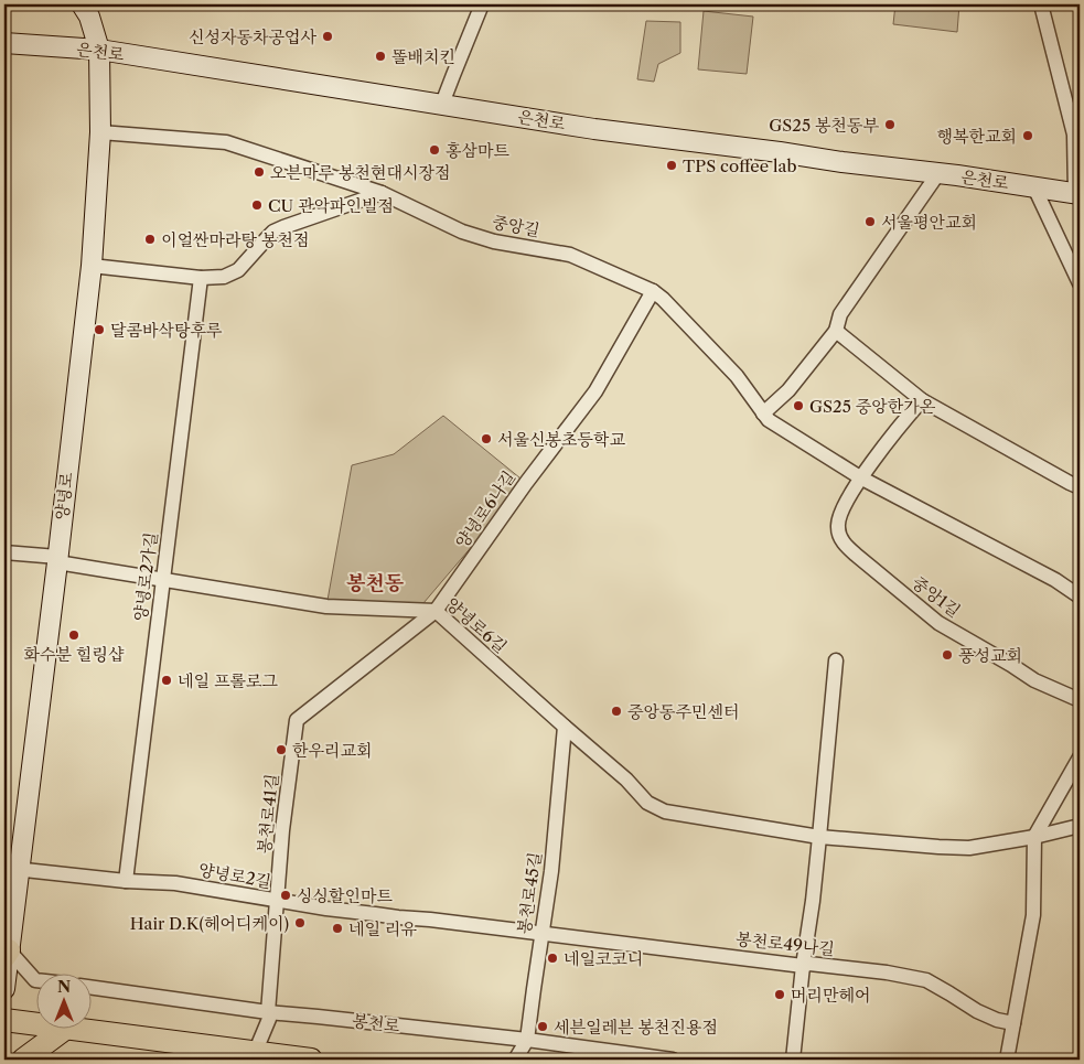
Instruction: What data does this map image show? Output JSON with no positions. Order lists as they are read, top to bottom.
{
  "streets": {
    "main road": ["은천로", "양녕로"],
    "street": [
      "중앙길",
      "양녕로6나길",
      "양녕로2가길",
      "중앙1길",
      "양녕로6길",
      "봉천로41길",
      "양녕로2길",
      "봉천로45길",
      "봉천로49나길",
      "봉천로"
    ]
  },
  "crossings": [
    ["은천로", "양녕로"],
    ["중앙길", "양녕로"],
    ["중앙길", "양녕로6나길"],
    ["중앙길", "중앙1길"],
    ["양녕로", "양녕로6길"],
    ["양녕로", "양녕로2길"],
    ["양녕로6나길", "양녕로6길"],
    ["양녕로6나길", "봉천로41길"],
    ["양녕로2가길", "양녕로6길"],
    ["양녕로2가길", "양녕로2길"],
    ["양녕로6길", "봉천로41길"],
    ["양녕로6길", "봉천로45길"],
    ["봉천로41길", "양녕로2길"],
    ["봉천로41길", "봉천로"],
    ["양녕로2길", "봉천로45길"],
    ["양녕로2길", "봉천로49나길"],
    ["봉천로45길", "봉천로49나길"],
    ["봉천로45길", "봉천로"]
  ],
  "districts": ["봉천동"],
  "places": [
    "신성자동차공업사",
    "똘배치킨",
    "GS25 봉천동부",
    "행복한교회",
    "홍삼마트",
    "TPS coffee lab",
    "오븐마루 봉천현대시장점",
    "CU 관악파인빌점",
    "서울평안교회",
    "이얼싼마라탕 봉천점",
    "달콤바삭탕후루",
    "GS25 중앙한가온",
    "서울신봉초등학교",
    "화수분 힐링샵",
    "풍성교회",
    "네일 프롤로그",
    "중앙동주민센터",
    "한우리교회",
    "싱싱할인마트",
    "Hair D.K(헤어디케이)",
    "네일 리유",
    "네일코코니",
    "머리만헤어",
    "세븐일레븐 봉천진용점"
  ],
  "north": "top"
}
